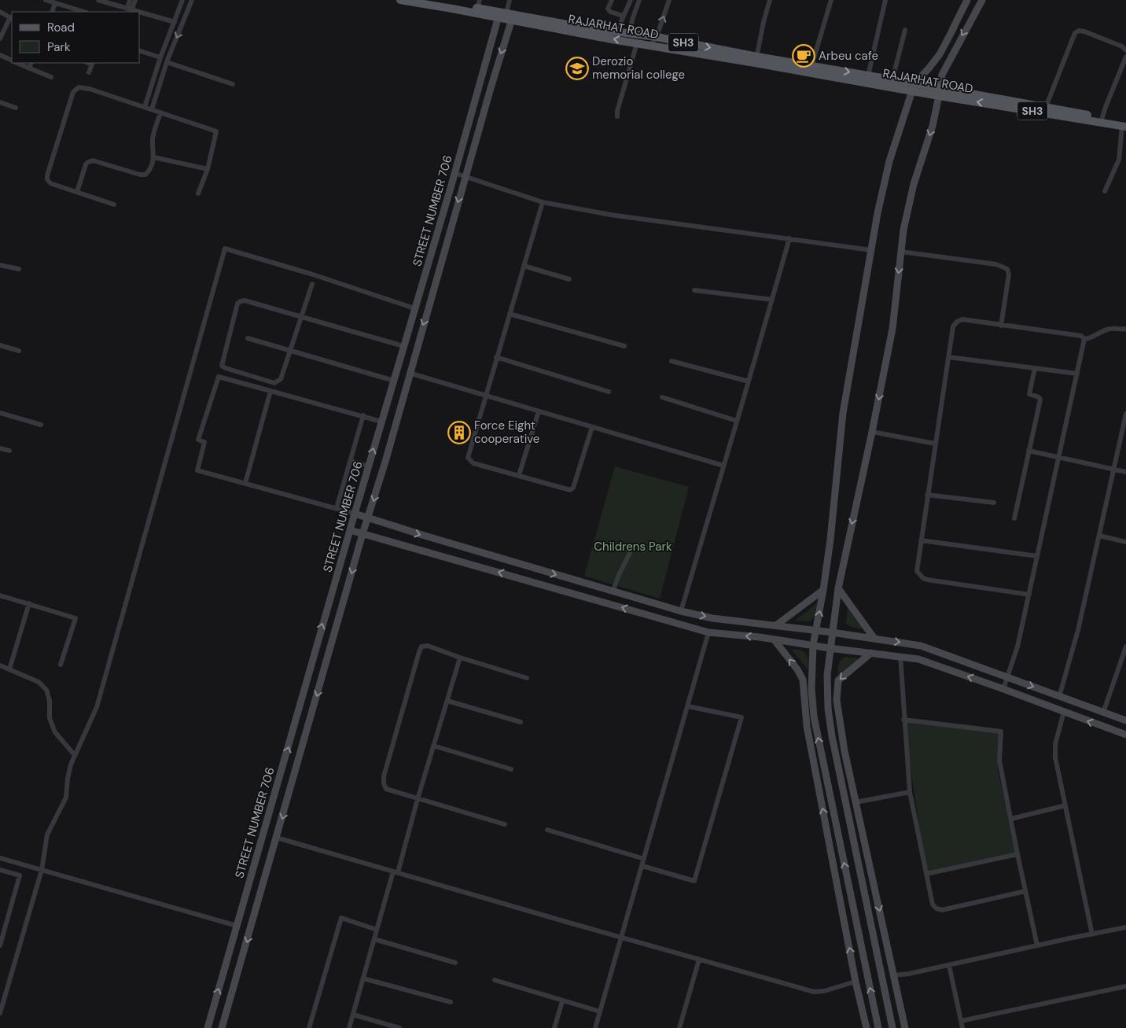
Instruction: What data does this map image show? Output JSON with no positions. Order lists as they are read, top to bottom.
{
  "streets": {
    "main road": ["RAJARHAT ROAD", "SH3"],
    "street": ["STREET NUMBER 706"]
  },
  "crossings": [
    ["RAJARHAT ROAD", "STREET NUMBER 706"]
  ],
  "parks": ["Childrens Park"],
  "places": {
    "cafe": ["Arbeu cafe"],
    "school or university": ["Derozio memorial college"],
    "building": ["Force Eight cooperative"]
  },
  "legend": ["Road", "Park"]
}
